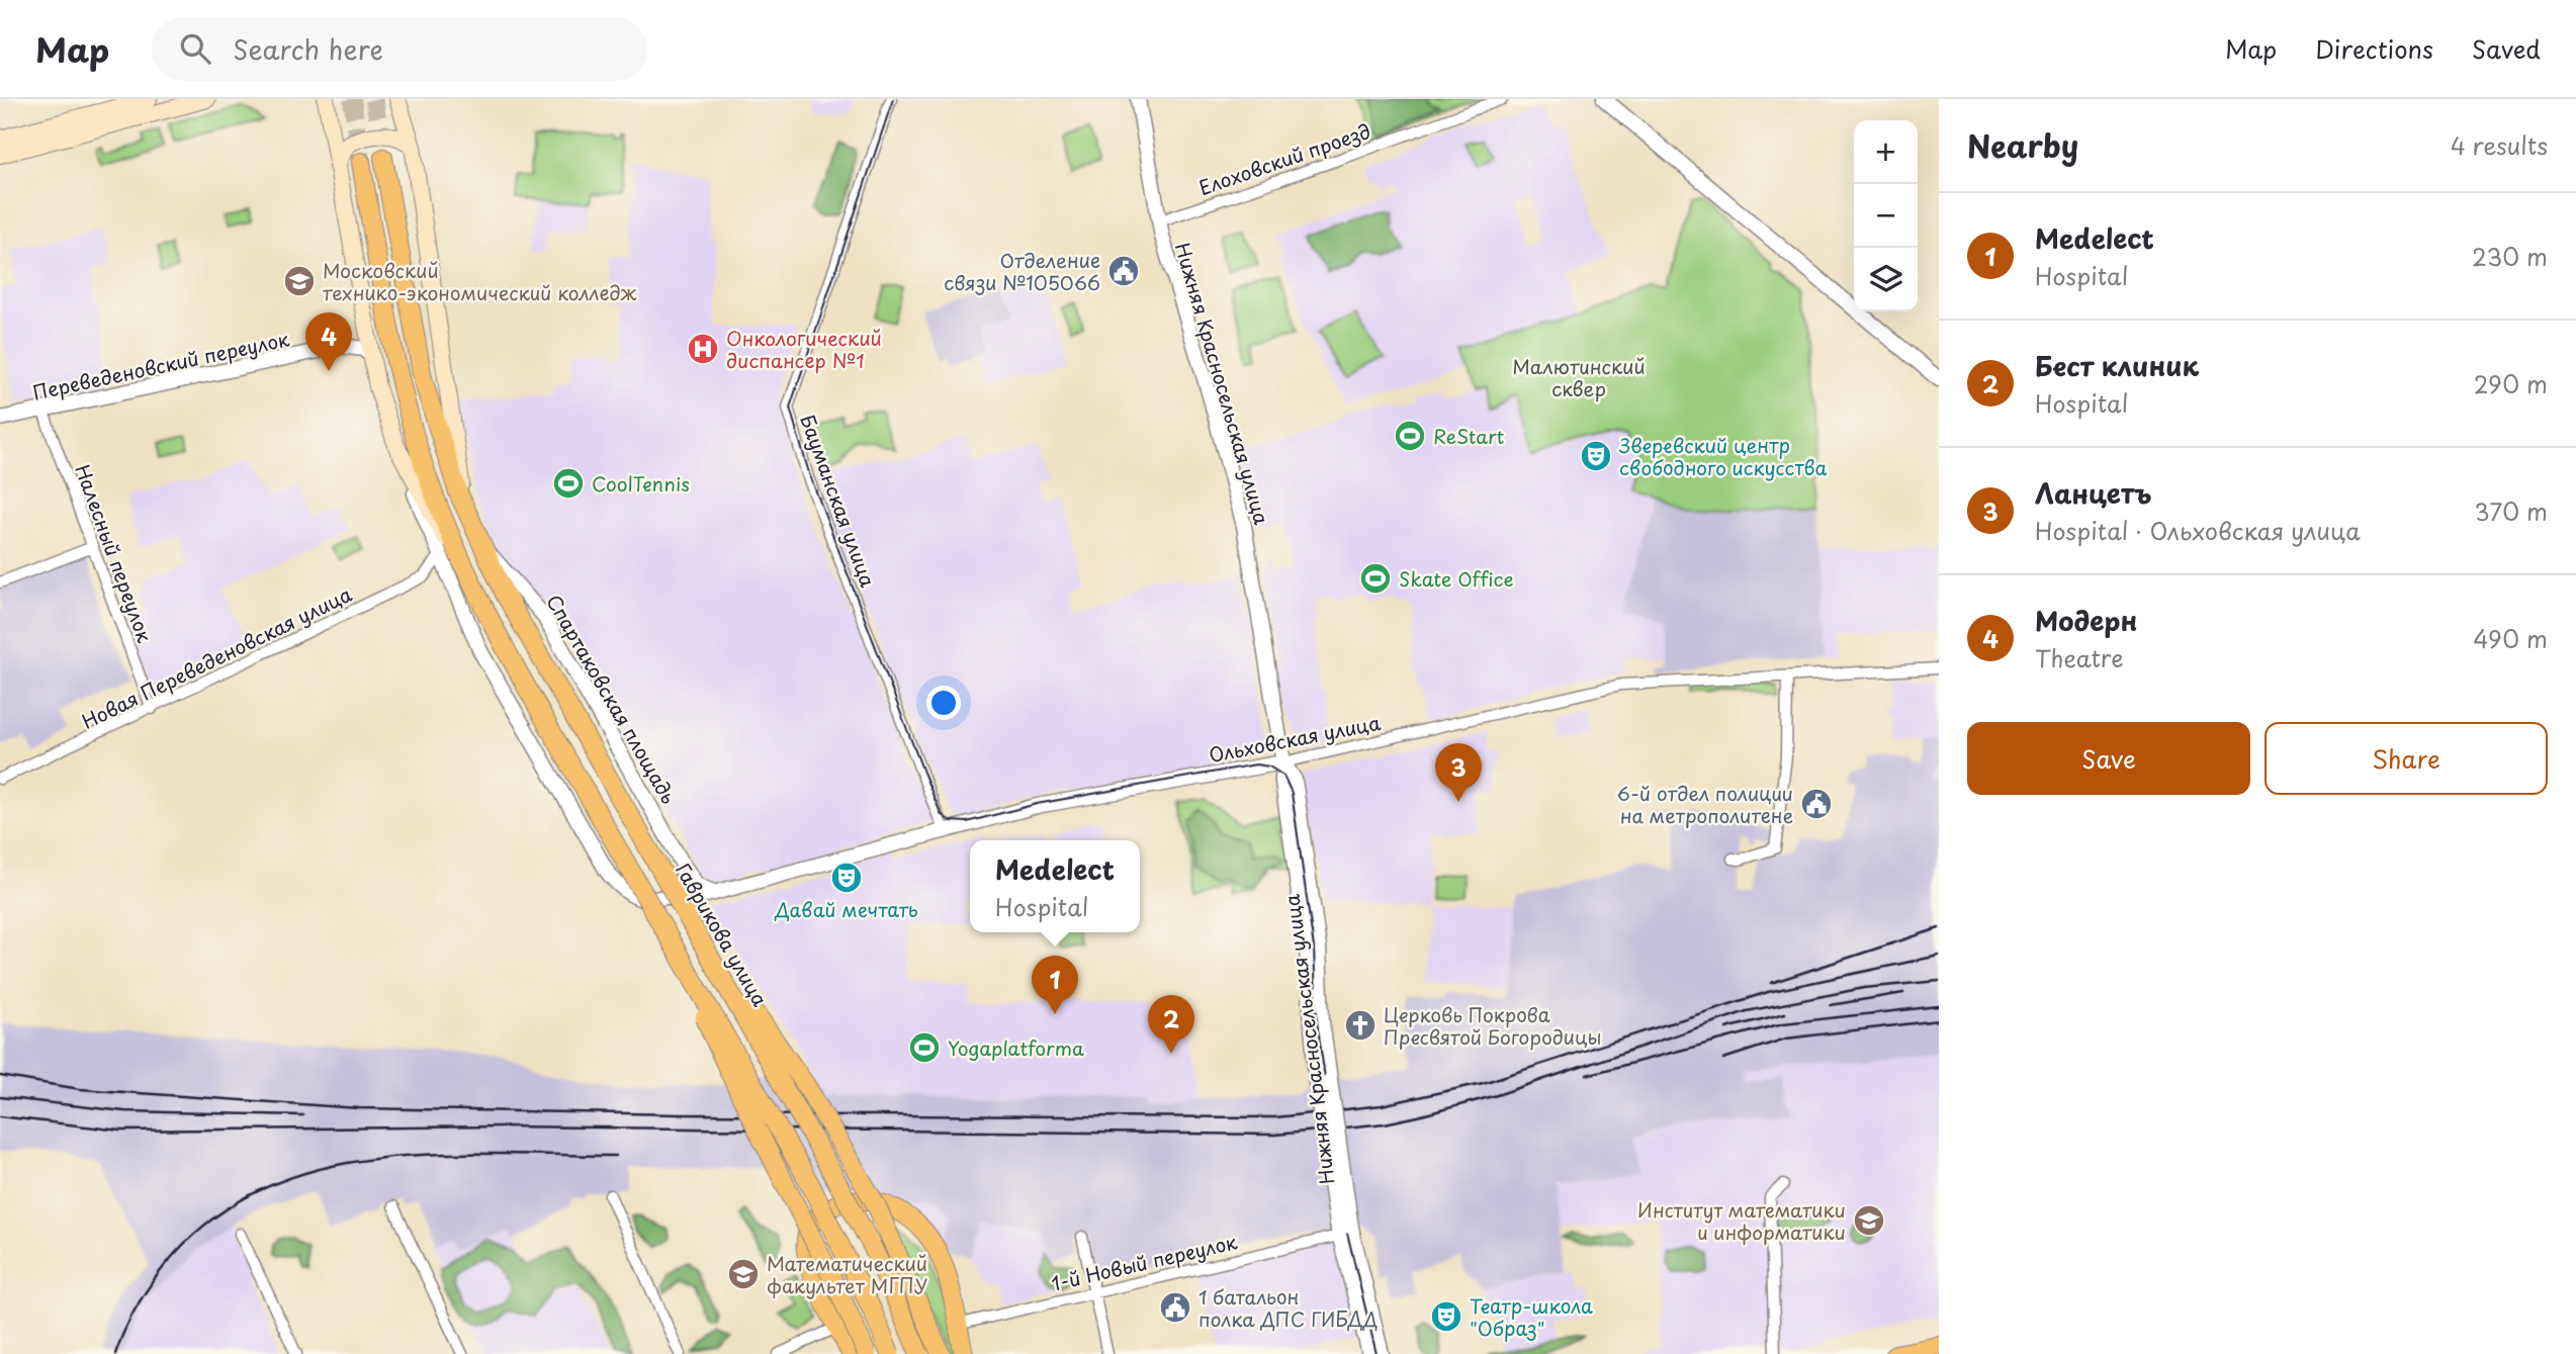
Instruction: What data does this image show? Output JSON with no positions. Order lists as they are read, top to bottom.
{
  "streets": {
    "main road": ["Спартаковская площадь", "Гаврикова улица"],
    "street": [
      "Елоховский проезд",
      "Переведеновский переулок",
      "Нижняя Красносельская улица",
      "Бауманская улица",
      "Налесный переулок",
      "Новая Переведеновская улица",
      "Ольховская улица",
      "1-й Новый переулок"
    ]
  },
  "crossings": [
    ["Елоховский проезд", "Нижняя Красносельская улица"],
    ["Переведеновский переулок", "Налесный переулок"],
    ["Нижняя Красносельская улица", "Ольховская улица"],
    ["Нижняя Красносельская улица", "1-й Новый переулок"],
    ["Бауманская улица", "Ольховская улица"],
    ["Налесный переулок", "Новая Переведеновская улица"],
    ["Спартаковская площадь", "Ольховская улица"],
    ["Спартаковская площадь", "Гаврикова улица"]
  ],
  "parks": ["Малютинский сквер"],
  "places": {
    "public building": ["Отделение связи №105066", "6-й отдел полиции на метрополитене", "1 батальон полка ДПС ГИБДД"],
    "school or university": ["Московский технико-экономический колледж", "Институт математики и информатики", "Математический факультет МГПУ"],
    "hospital": ["Онкологический диспансер №1"],
    "sports": [
      "ReStart",
      "CoolTennis",
      "Skate Office",
      "Yogaplatforma"
    ],
    "theatre": ["Зверевский центр свободного искусства", "Давай мечтать", "Театр-школа \"Образ\""],
    "church": ["Церковь Покрова Пресвятой Богородицы"]
  },
  "page": {
    "header": "Map",
    "search": "Search here",
    "nav": ["Map", "Directions", "Saved"],
    "heading": ["Nearby", "4 results"],
    "map_buttons": ["+", "−"],
    "list": [
      {
        "mark": "1",
        "name": "Medelect",
        "note": "Hospital",
        "value": "230 m"
      },
      {
        "mark": "2",
        "name": "Бест клиник",
        "note": "Hospital",
        "value": "290 m"
      },
      {
        "mark": "3",
        "name": "Ланцетъ",
        "note": "Hospital · Ольховская улица",
        "value": "370 m"
      },
      {
        "mark": "4",
        "name": "Модерн",
        "note": "Theatre",
        "value": "490 m"
      }
    ],
    "pins": [
      "4",
      "3",
      "1",
      "2"
    ],
    "buttons": ["Save", "Share"],
    "popup": ["Medelect", "Hospital"]
  }
}
